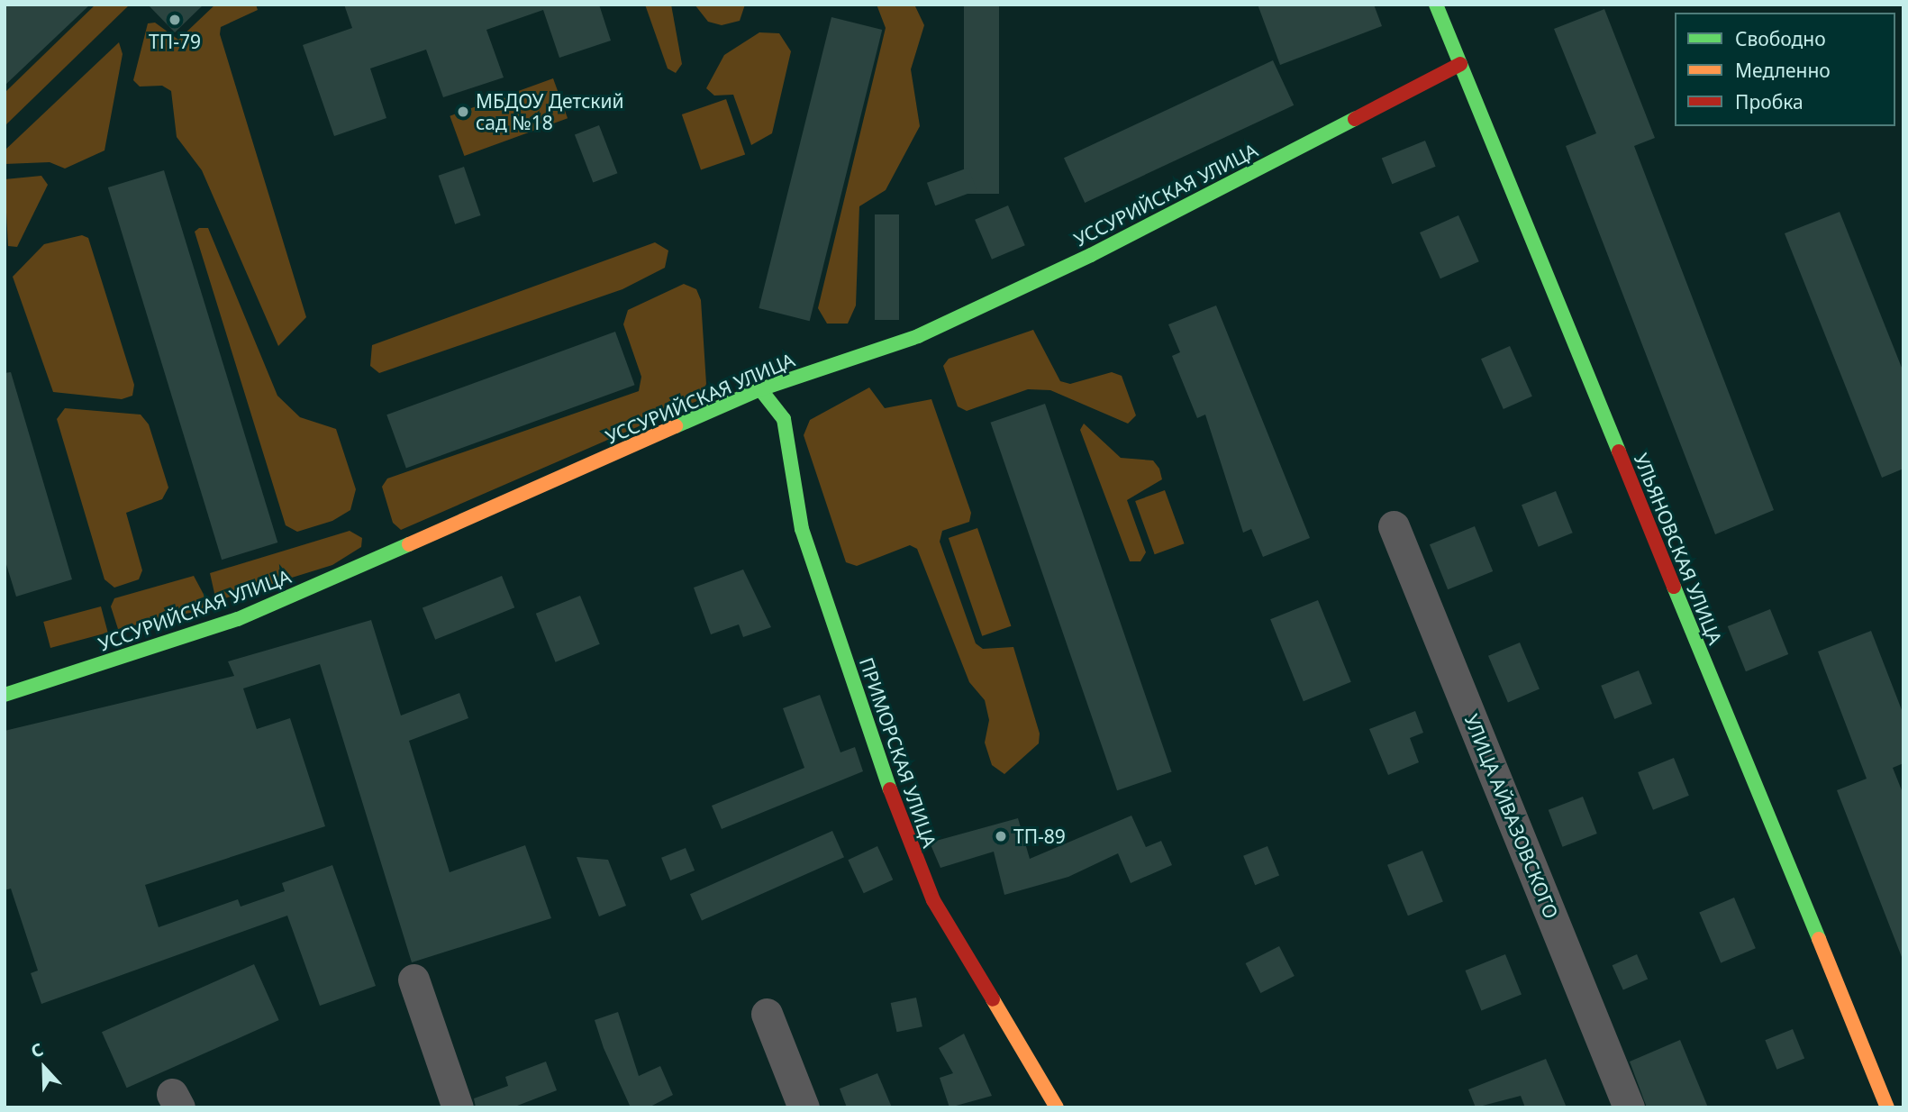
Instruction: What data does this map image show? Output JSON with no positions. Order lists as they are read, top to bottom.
{
  "streets": {
    "street": [
      "УССУРИЙСКАЯ УЛИЦА",
      "УЛЬЯНОВСКАЯ УЛИЦА",
      "ПРИМОРСКАЯ УЛИЦА",
      "УЛИЦА АЙВАЗОВСКОГО"
    ]
  },
  "crossings": [
    ["УССУРИЙСКАЯ УЛИЦА", "УЛЬЯНОВСКАЯ УЛИЦА"],
    ["УССУРИЙСКАЯ УЛИЦА", "ПРИМОРСКАЯ УЛИЦА"]
  ],
  "places": ["ТП-79", "МБДОУ Детский сад №18", "ТП-89"],
  "legend": ["Свободно", "Медленно", "Пробка"],
  "north": "top"
}
